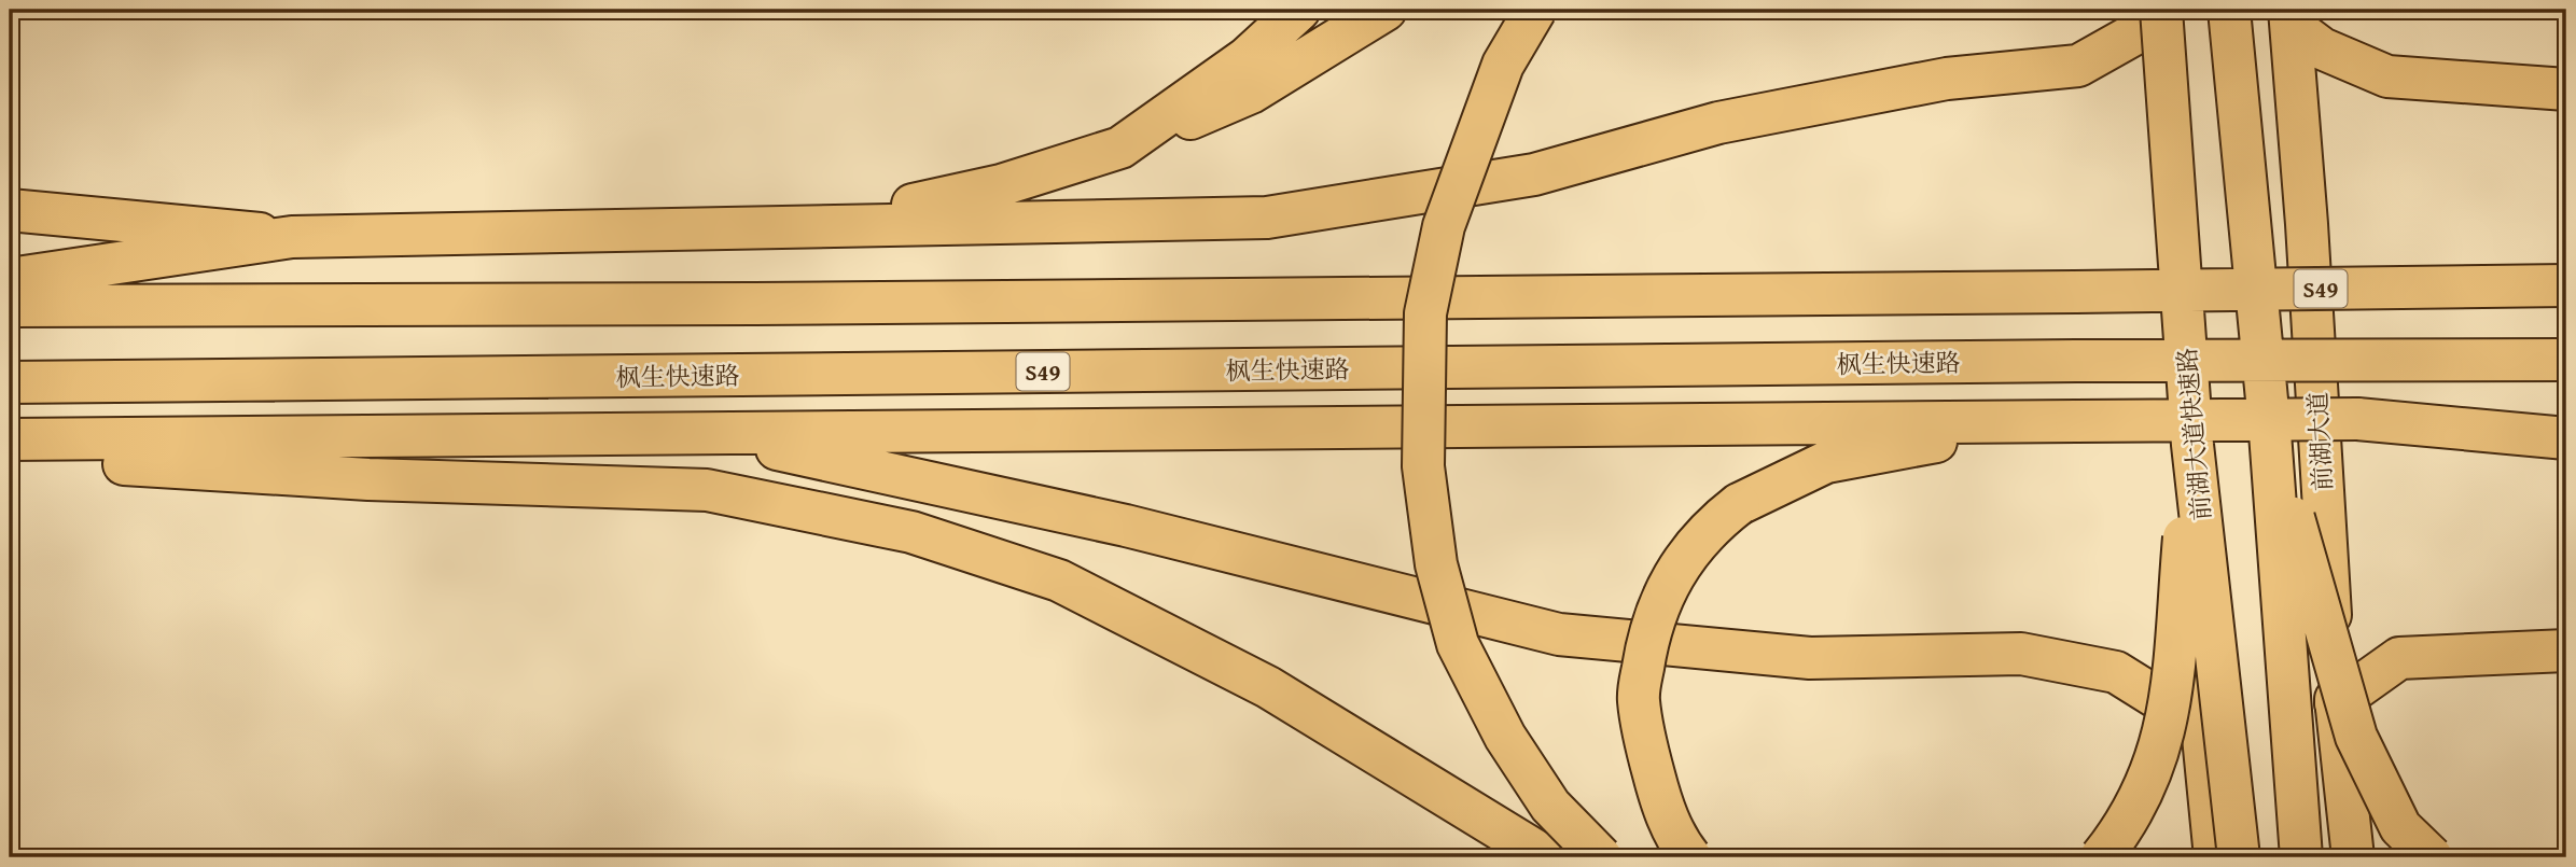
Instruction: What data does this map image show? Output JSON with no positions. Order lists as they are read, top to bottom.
{
  "streets": {
    "main road": [
      "S49",
      "枫生快速路",
      "前湖大道快速路",
      "前湖大道"
    ]
  }
}
